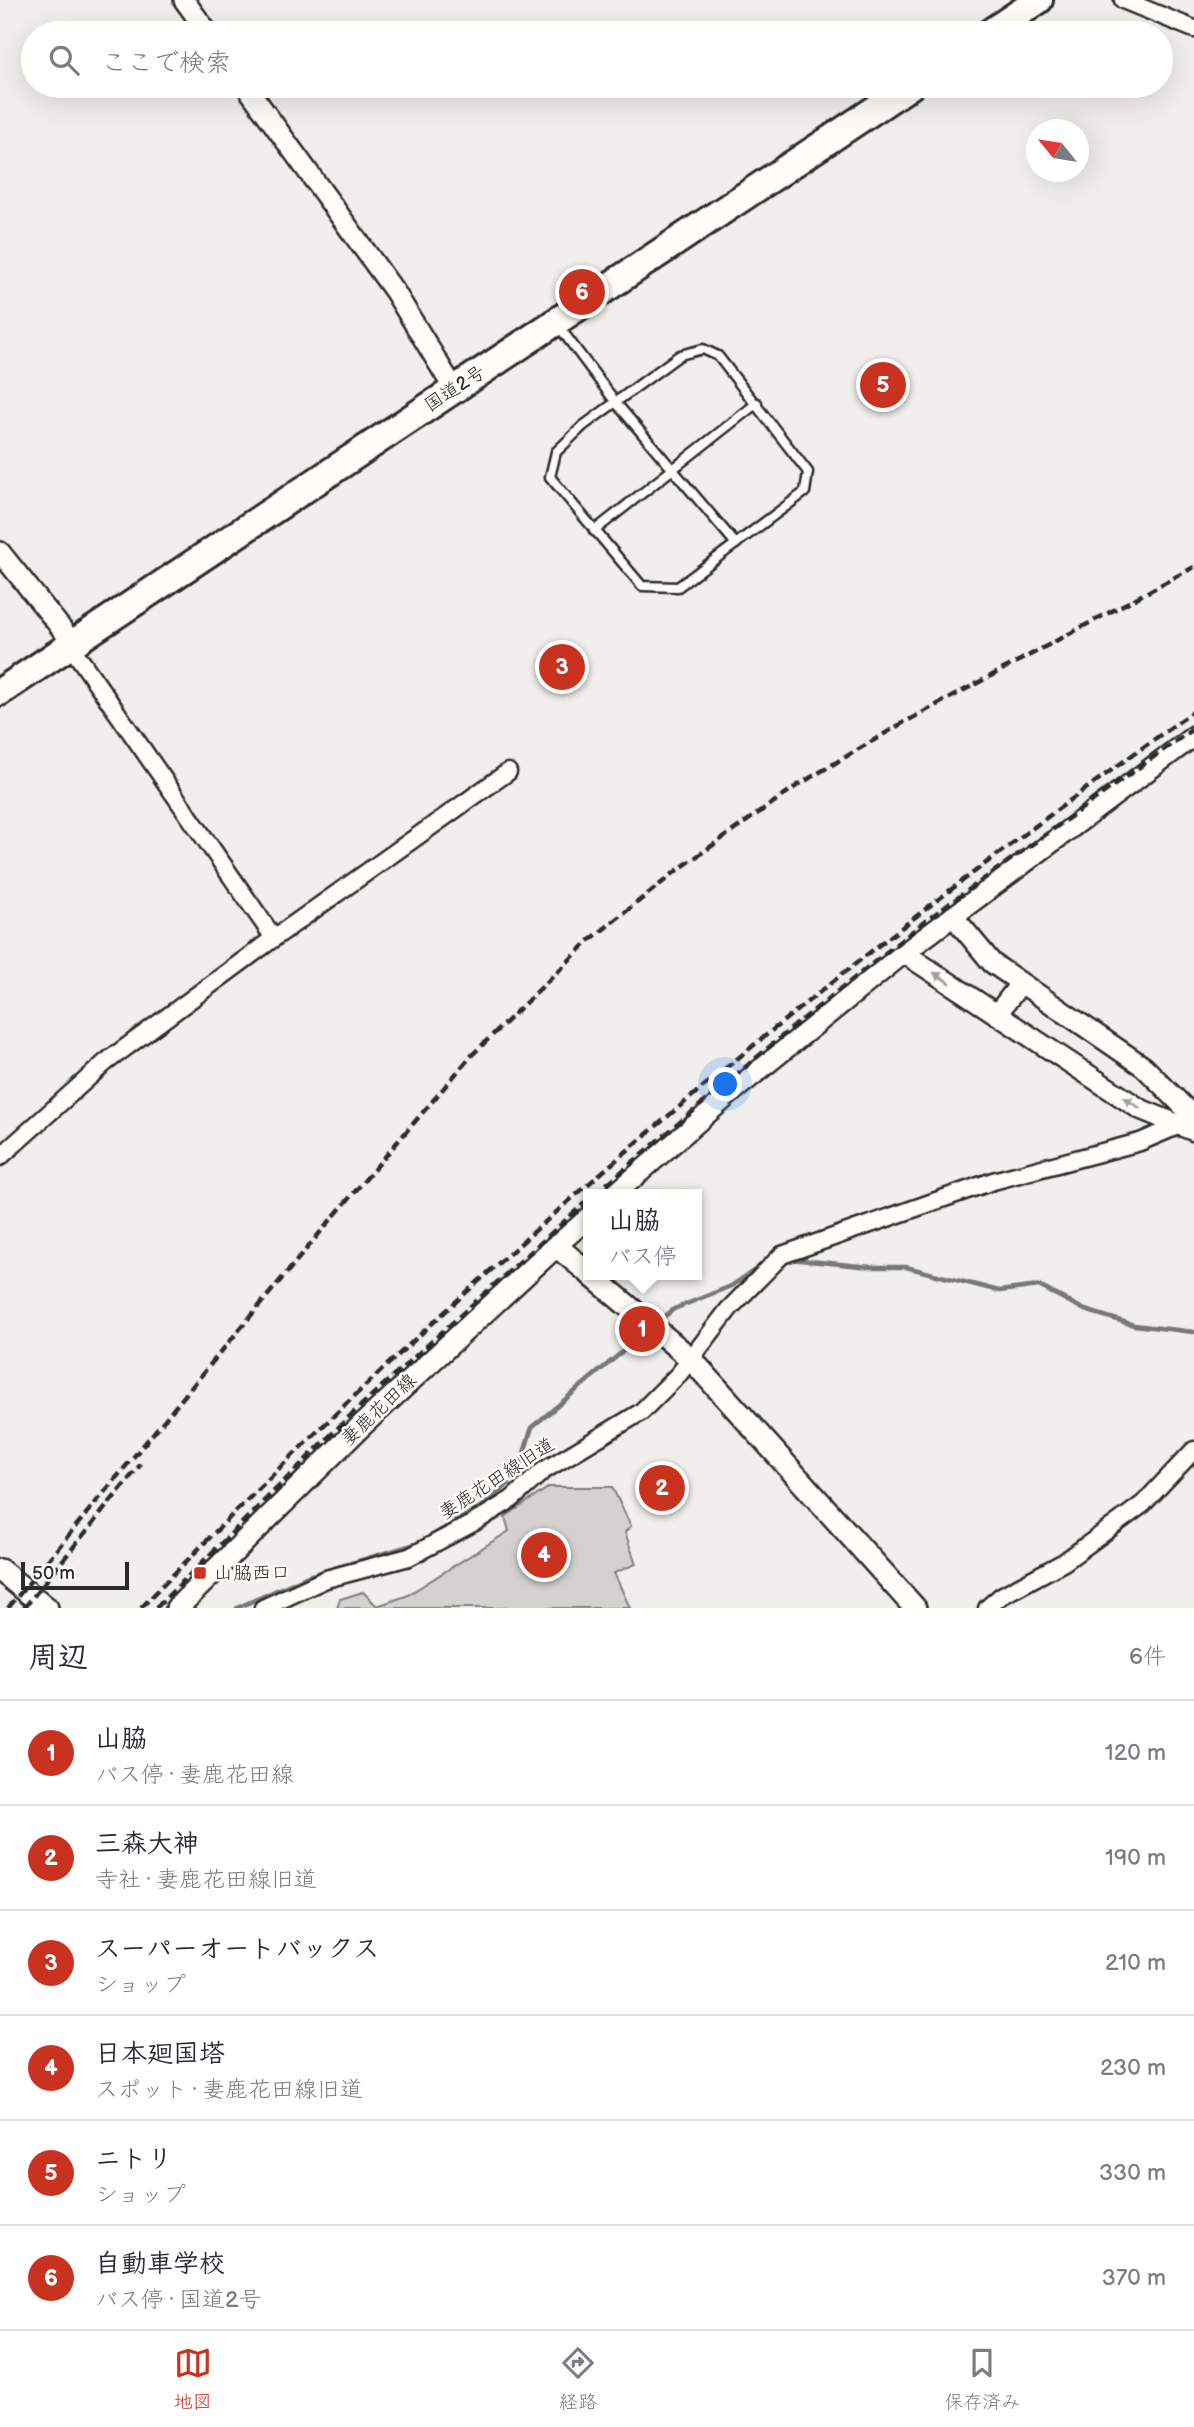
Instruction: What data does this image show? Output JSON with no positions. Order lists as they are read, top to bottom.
{
  "streets": {
    "highway": ["国道2号"],
    "main road": ["妻鹿花田線"],
    "street": ["妻鹿花田線旧道"]
  },
  "places": {
    "transit": ["山脇西口"]
  },
  "scale_bar": "50 m",
  "north": "top left",
  "page": {
    "search": "ここで検索",
    "pins": [
      "6",
      "5",
      "3",
      "1",
      "2",
      "4"
    ],
    "popup": ["山脇", "バス停"],
    "scale": "50 m",
    "heading": ["周辺", "6件"],
    "list": [
      {
        "mark": "1",
        "name": "山脇",
        "note": "バス停 · 妻鹿花田線",
        "value": "120 m"
      },
      {
        "mark": "2",
        "name": "三森大神",
        "note": "寺社 · 妻鹿花田線旧道",
        "value": "190 m"
      },
      {
        "mark": "3",
        "name": "スーパーオートバックス",
        "note": "ショップ",
        "value": "210 m"
      },
      {
        "mark": "4",
        "name": "日本廻国塔",
        "note": "スポット · 妻鹿花田線旧道",
        "value": "230 m"
      },
      {
        "mark": "5",
        "name": "ニトリ",
        "note": "ショップ",
        "value": "330 m"
      },
      {
        "mark": "6",
        "name": "自動車学校",
        "note": "バス停 · 国道2号",
        "value": "370 m"
      }
    ],
    "nav": ["地図", "経路", "保存済み"]
  }
}
